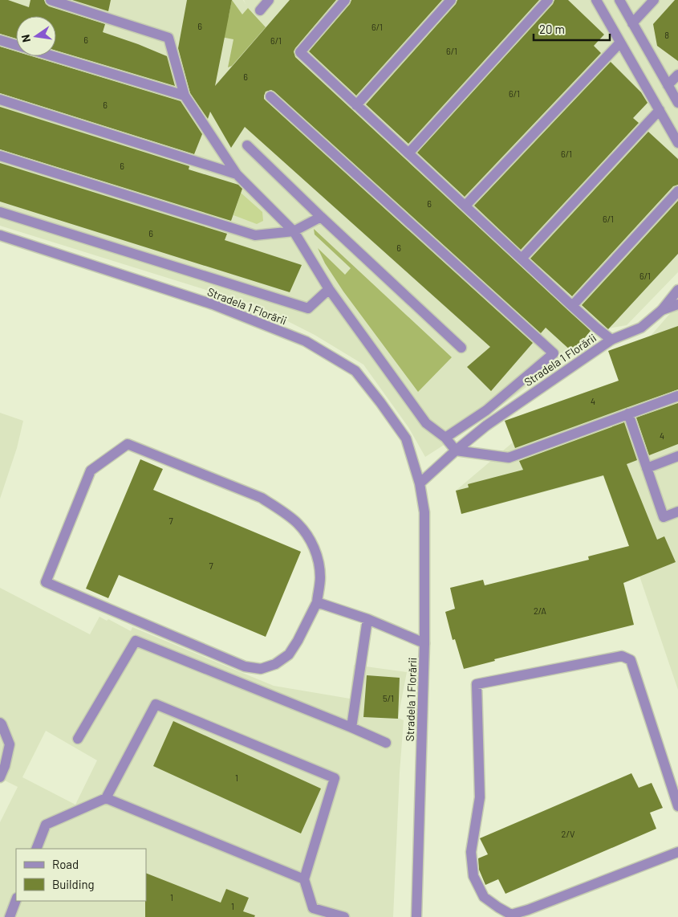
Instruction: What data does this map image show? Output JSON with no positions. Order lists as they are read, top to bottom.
{
  "streets": {
    "street": ["Stradela 1 Florării"]
  },
  "house_numbers": [
    "6",
    "6/1",
    "8",
    "6",
    "6/1",
    "6/1",
    "6",
    "6/1",
    "6",
    "6/1",
    "6",
    "6",
    "6/1",
    "6",
    "6",
    "6/1",
    "4",
    "4",
    "7",
    "7",
    "2/A",
    "5/1",
    "1",
    "2/V",
    "1",
    "1"
  ],
  "legend": ["Road", "Building"],
  "scale_bar": "20 m",
  "north": "left"
}
